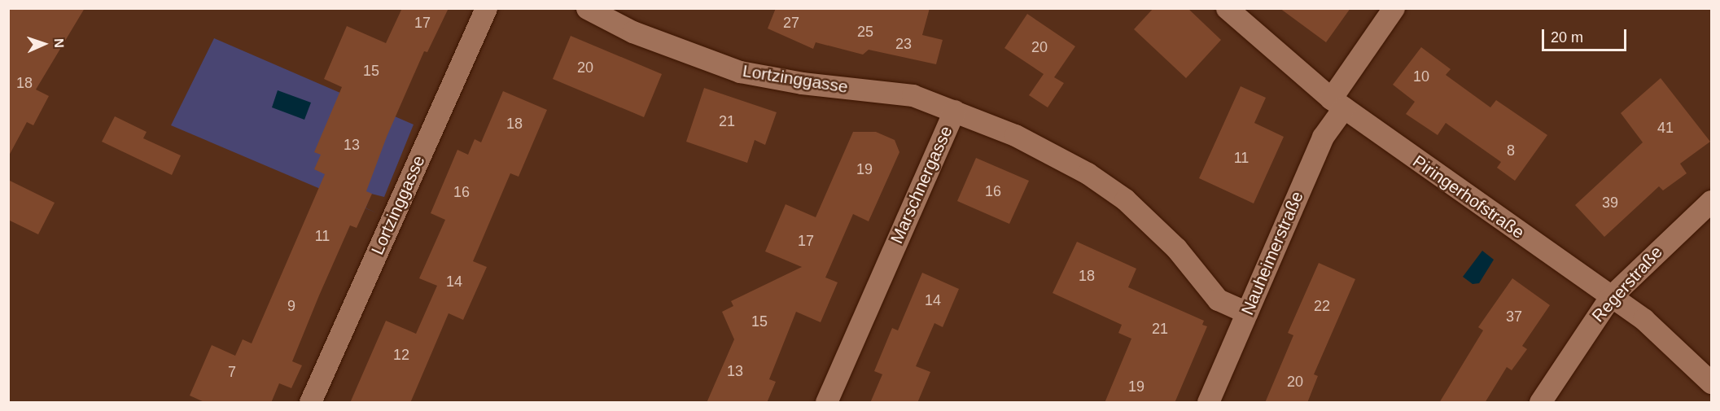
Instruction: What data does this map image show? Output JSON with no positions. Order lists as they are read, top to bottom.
{
  "streets": {
    "street": [
      "Lortzinggasse",
      "Marschnergasse",
      "Piringerhofstraße",
      "Nauheimerstraße",
      "Regerstraße"
    ]
  },
  "crossings": [
    ["Lortzinggasse", "Marschnergasse"],
    ["Marschnergasse", "Nauheimerstraße"],
    ["Piringerhofstraße", "Nauheimerstraße"],
    ["Piringerhofstraße", "Regerstraße"]
  ],
  "house_numbers": [
    "17",
    "27",
    "25",
    "23",
    "20",
    "20",
    "15",
    "10",
    "18",
    "21",
    "18",
    "41",
    "13",
    "8",
    "11",
    "19",
    "16",
    "16",
    "39",
    "11",
    "17",
    "18",
    "14",
    "14",
    "9",
    "22",
    "37",
    "15",
    "21",
    "12",
    "13",
    "7",
    "20",
    "19"
  ],
  "scale_bar": "20 m",
  "north": "right"
}
